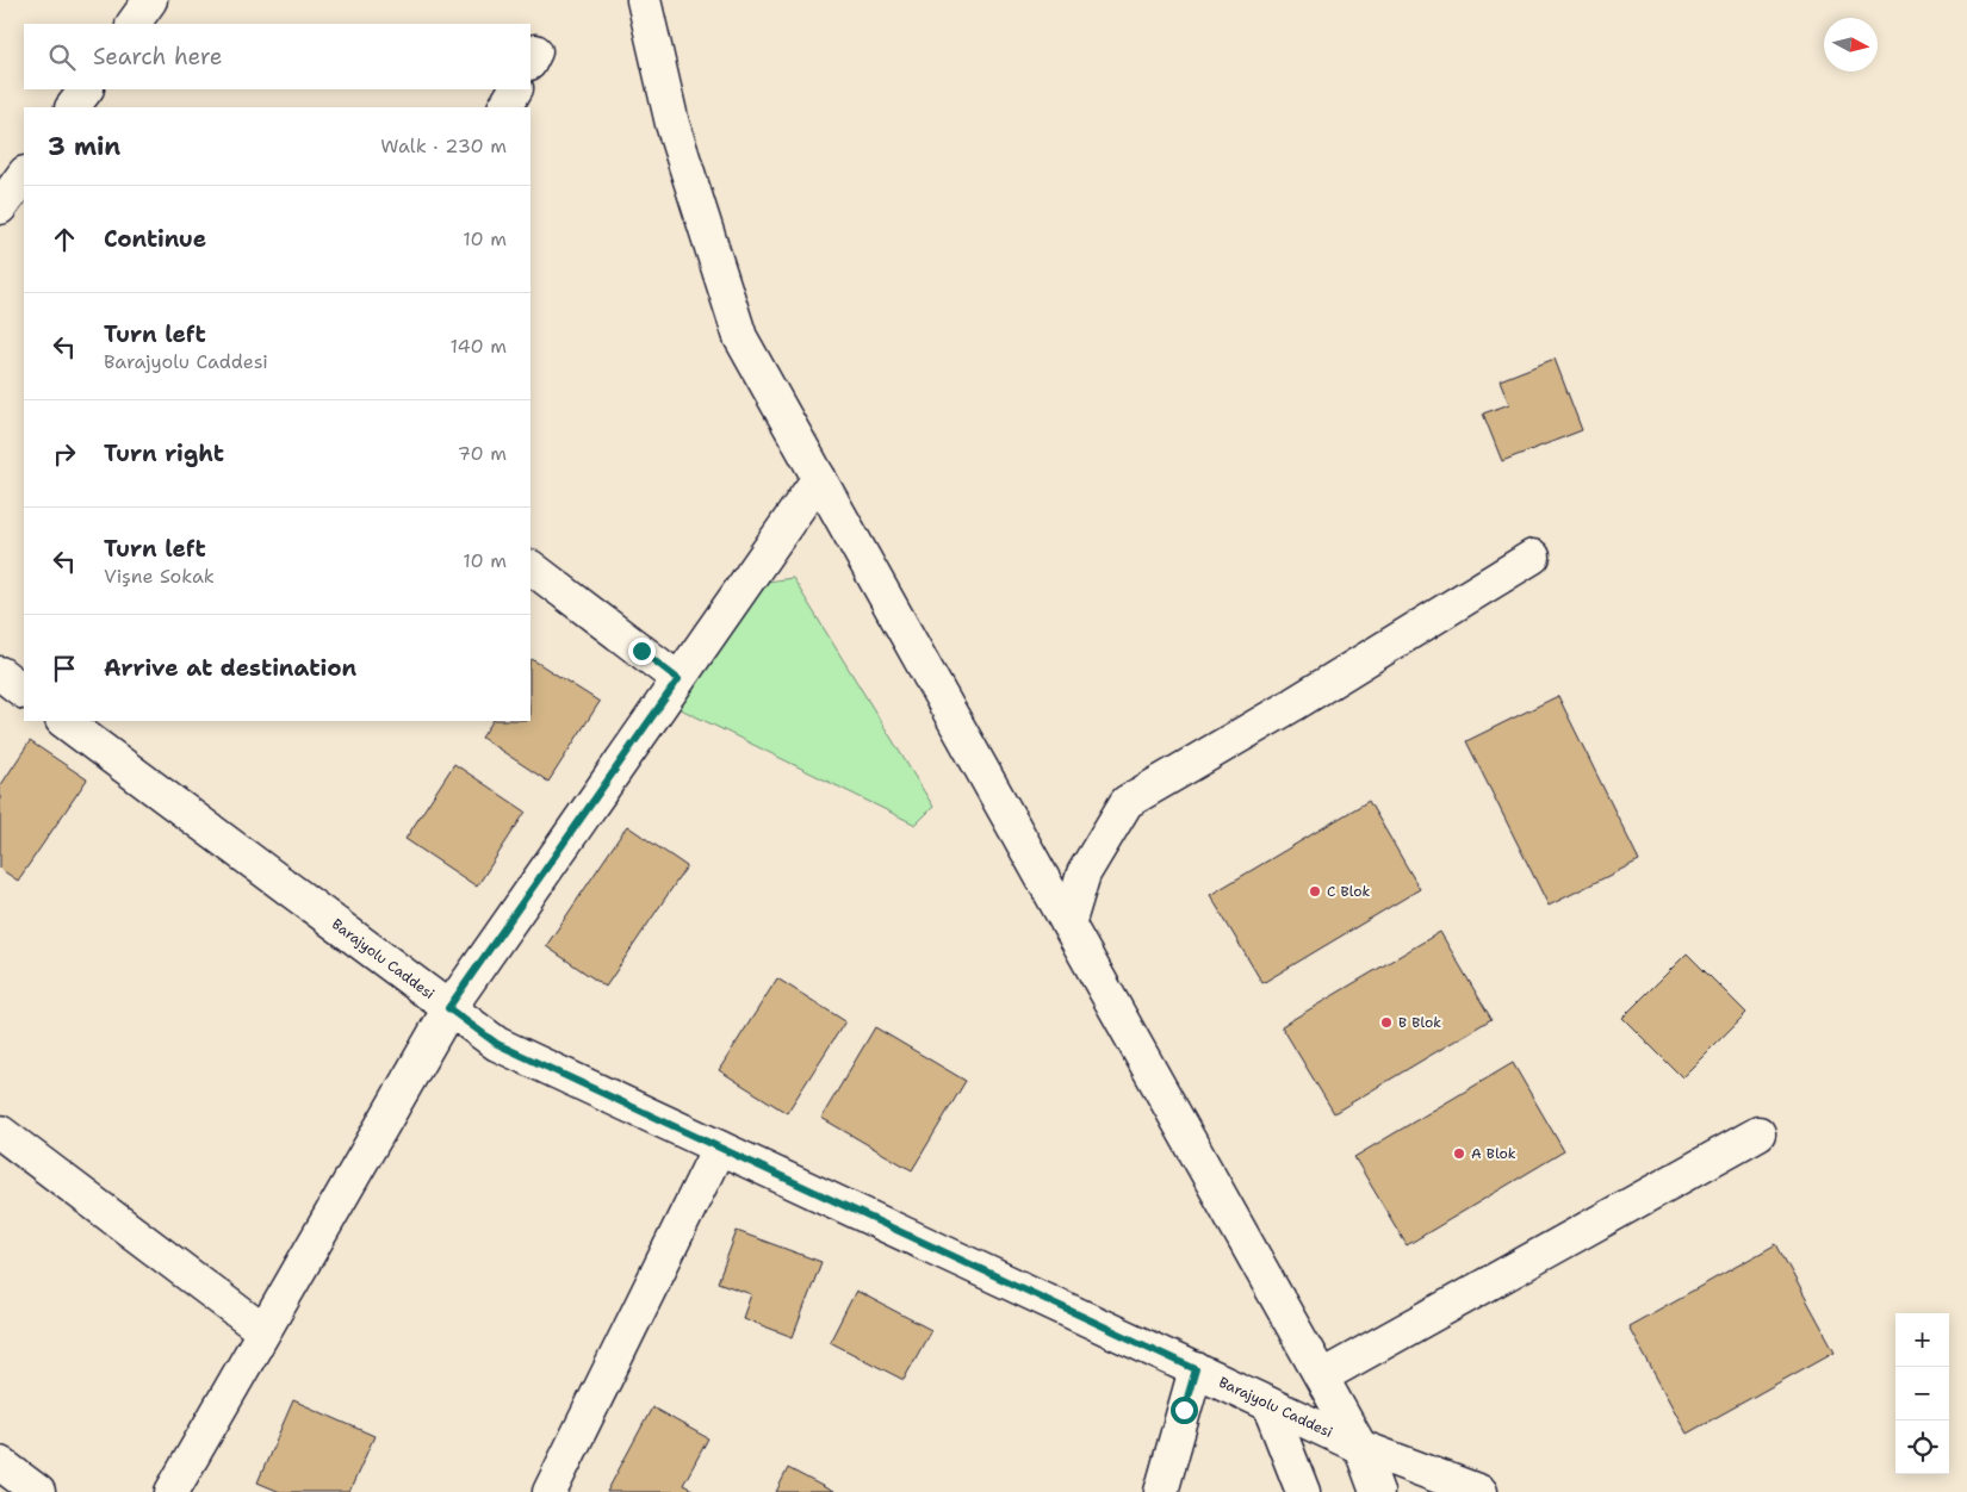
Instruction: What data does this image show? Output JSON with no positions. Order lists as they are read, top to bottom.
{
  "streets": {
    "street": ["Barajyolu Caddesi"]
  },
  "places": ["C Blok", "B Blok", "A Blok"],
  "north": "right",
  "page": {
    "search": "Search here",
    "heading": ["3 min", "Walk · 230 m"],
    "list": [
      ["Continue", "10 m"],
      ["Turn left", "Barajyolu Caddesi", "140 m"],
      ["Turn right", "70 m"],
      ["Turn left", "Vişne Sokak", "10 m"],
      "Arrive at destination"
    ],
    "map_buttons": ["+", "−"]
  }
}
